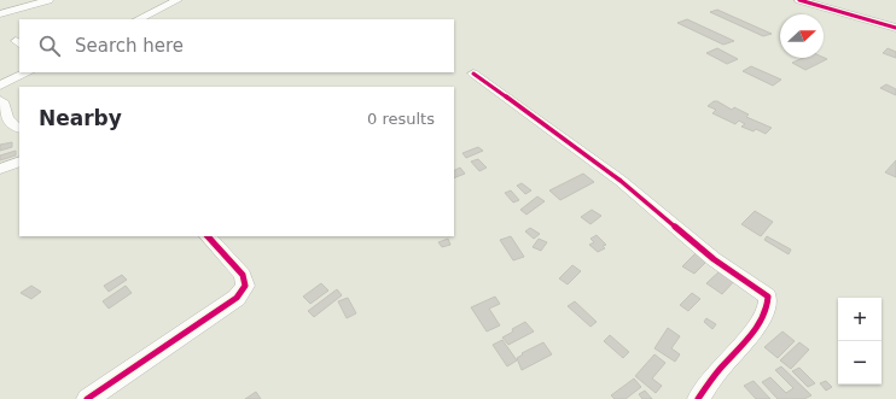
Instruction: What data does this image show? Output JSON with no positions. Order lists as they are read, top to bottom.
{
  "north": "right",
  "page": {
    "search": "Search here",
    "heading": ["Nearby", "0 results"],
    "map_buttons": ["+", "−"]
  }
}
